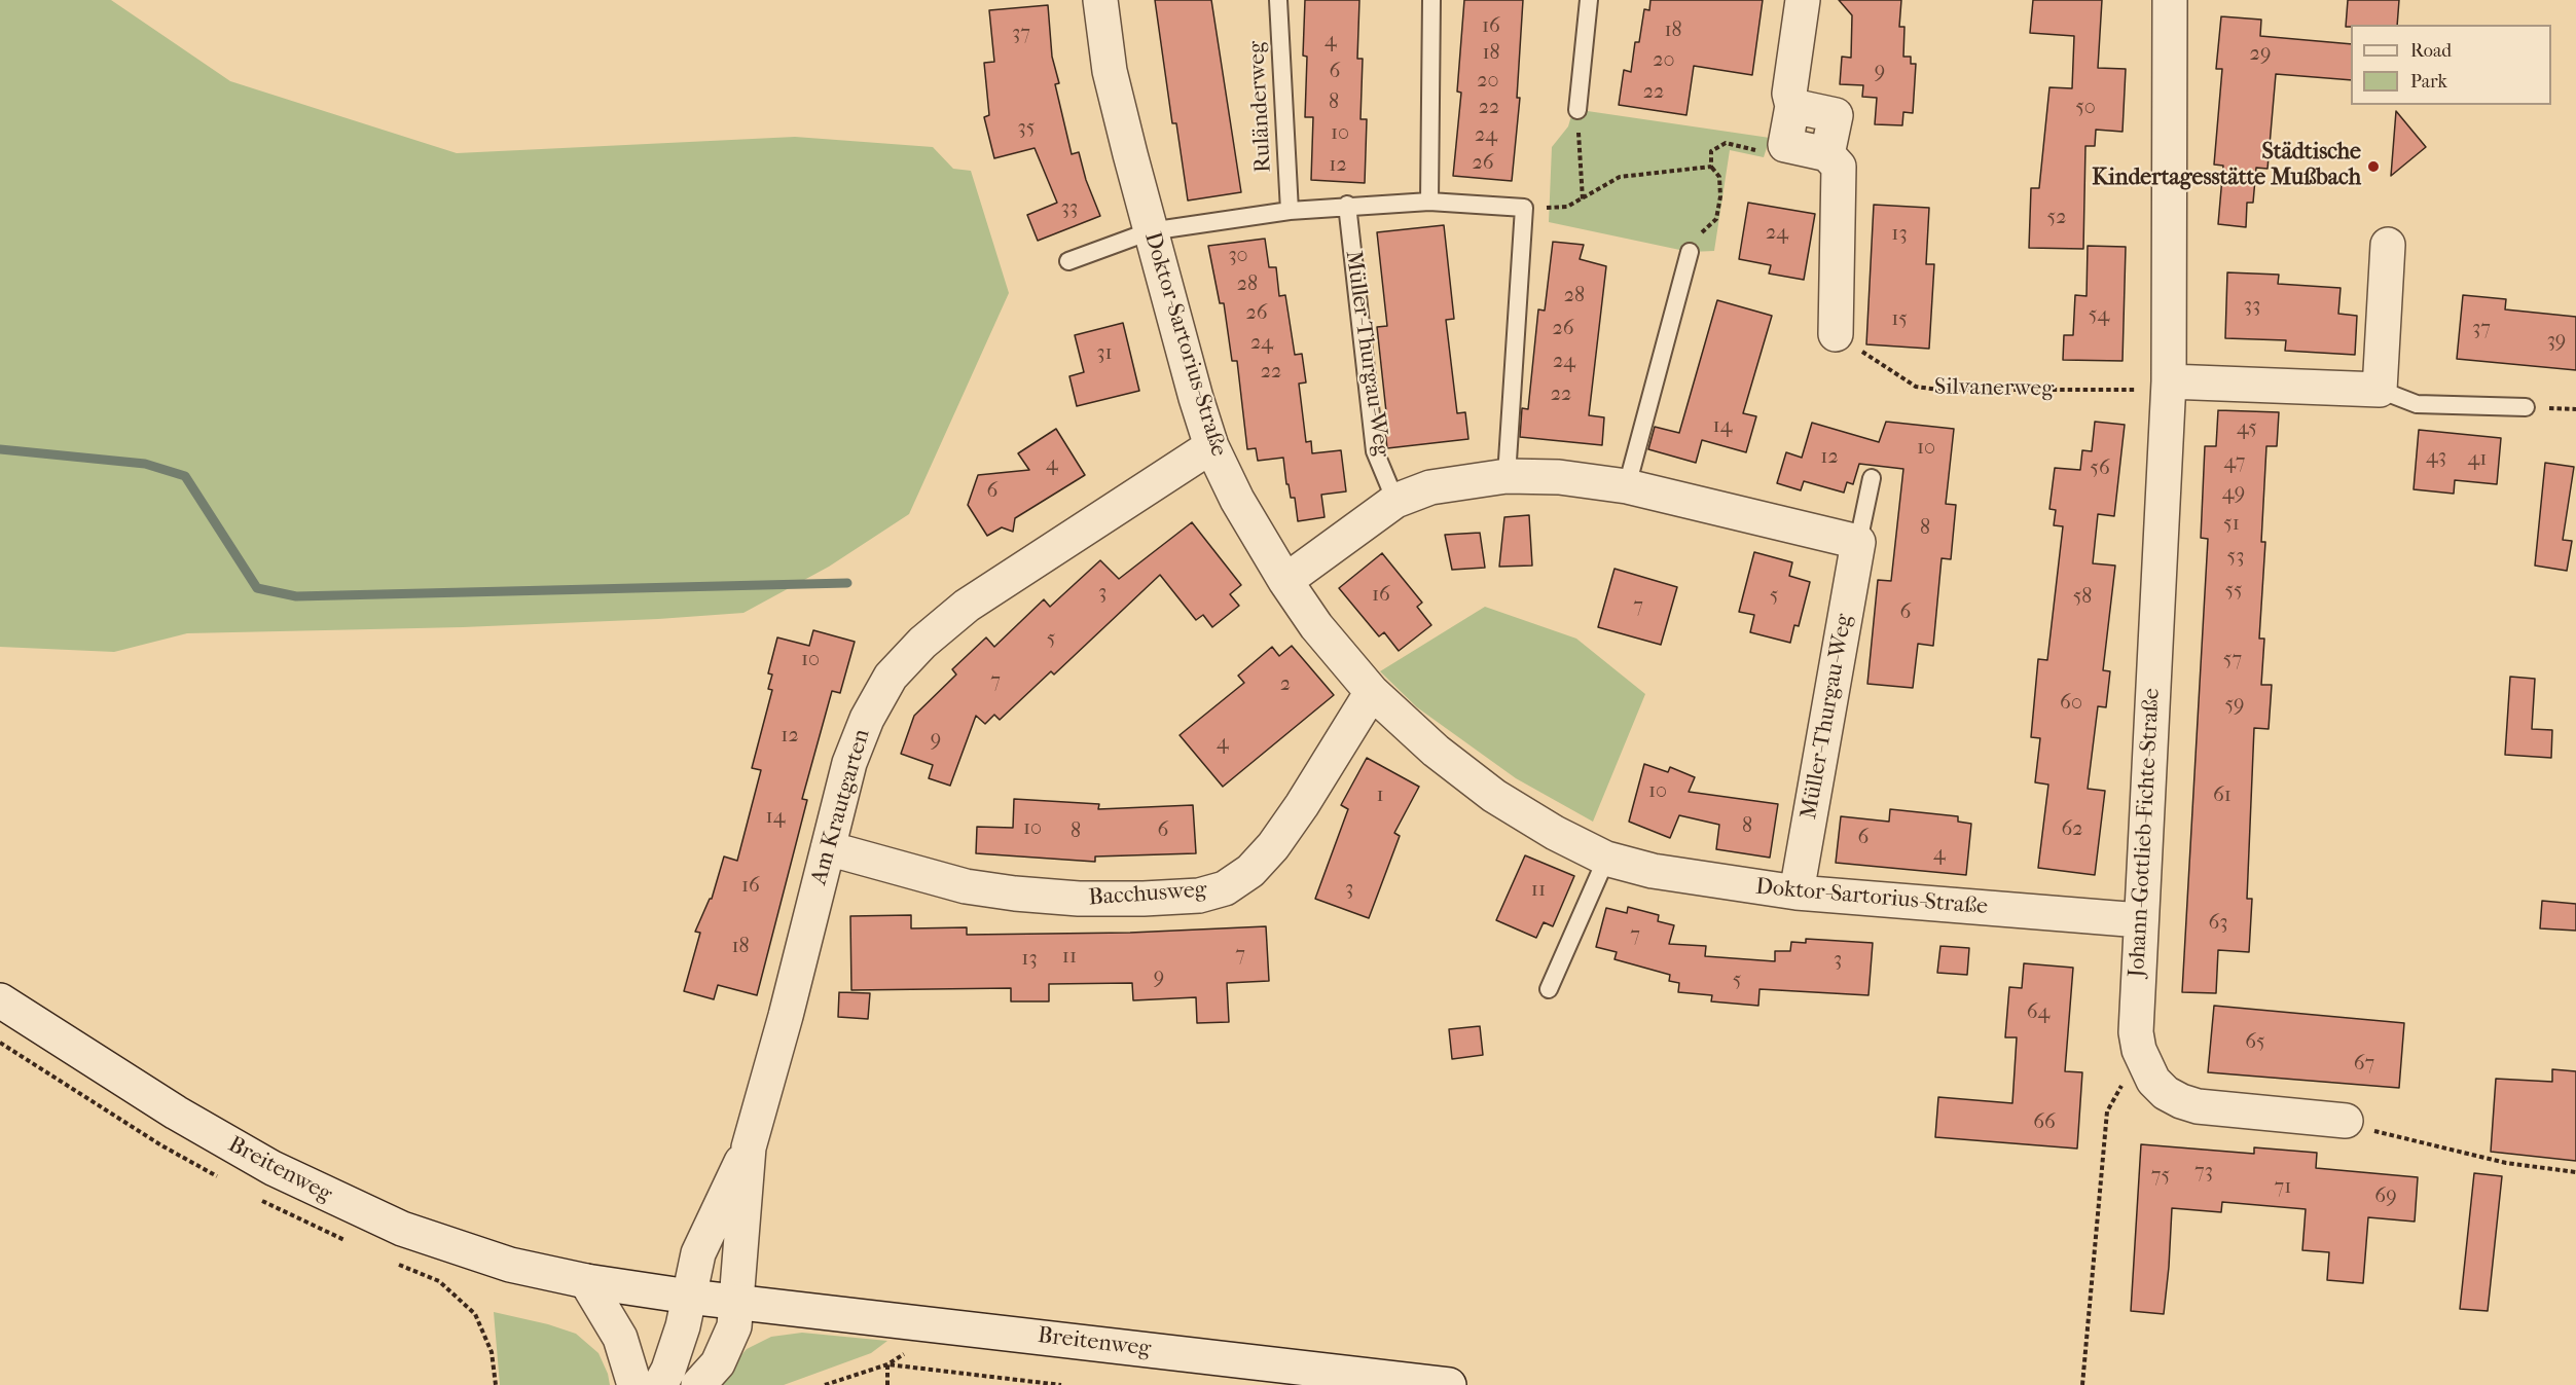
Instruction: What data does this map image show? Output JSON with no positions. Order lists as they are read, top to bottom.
{
  "streets": {
    "street": [
      "Doktor-Sartorius-Straße",
      "Müller-Thurgau-Weg",
      "Am Krautgarten",
      "Johann-Gottlieb-Fichte-Straße",
      "Bacchusweg",
      "Breitenweg"
    ],
    "lane": ["Ruländerweg"],
    "path": ["Silvanerweg"]
  },
  "crossings": [
    ["Doktor-Sartorius-Straße", "Müller-Thurgau-Weg"],
    ["Doktor-Sartorius-Straße", "Am Krautgarten"],
    ["Doktor-Sartorius-Straße", "Johann-Gottlieb-Fichte-Straße"],
    ["Doktor-Sartorius-Straße", "Bacchusweg"],
    ["Silvanerweg", "Johann-Gottlieb-Fichte-Straße"],
    ["Am Krautgarten", "Bacchusweg"],
    ["Am Krautgarten", "Breitenweg"]
  ],
  "places": ["Städtische Kindertagesstätte Mußbach"],
  "house_numbers": [
    "16",
    "18",
    "37",
    "4",
    "18",
    "29",
    "20",
    "6",
    "9",
    "20",
    "22",
    "8",
    "22",
    "50",
    "35",
    "10",
    "24",
    "26",
    "12",
    "33",
    "52",
    "24",
    "13",
    "30",
    "28",
    "28",
    "33",
    "26",
    "54",
    "15",
    "26",
    "37",
    "39",
    "24",
    "31",
    "24",
    "22",
    "22",
    "14",
    "45",
    "10",
    "12",
    "43",
    "41",
    "47",
    "4",
    "56",
    "6",
    "49",
    "51",
    "8",
    "53",
    "55",
    "3",
    "16",
    "5",
    "58",
    "7",
    "6",
    "5",
    "10",
    "57",
    "7",
    "2",
    "60",
    "59",
    "12",
    "9",
    "4",
    "10",
    "1",
    "61",
    "14",
    "8",
    "10",
    "62",
    "6",
    "8",
    "6",
    "4",
    "16",
    "3",
    "11",
    "63",
    "7",
    "18",
    "7",
    "11",
    "13",
    "3",
    "9",
    "5",
    "64",
    "65",
    "67",
    "66",
    "73",
    "75",
    "71",
    "69"
  ],
  "legend": ["Road", "Park"]
}
